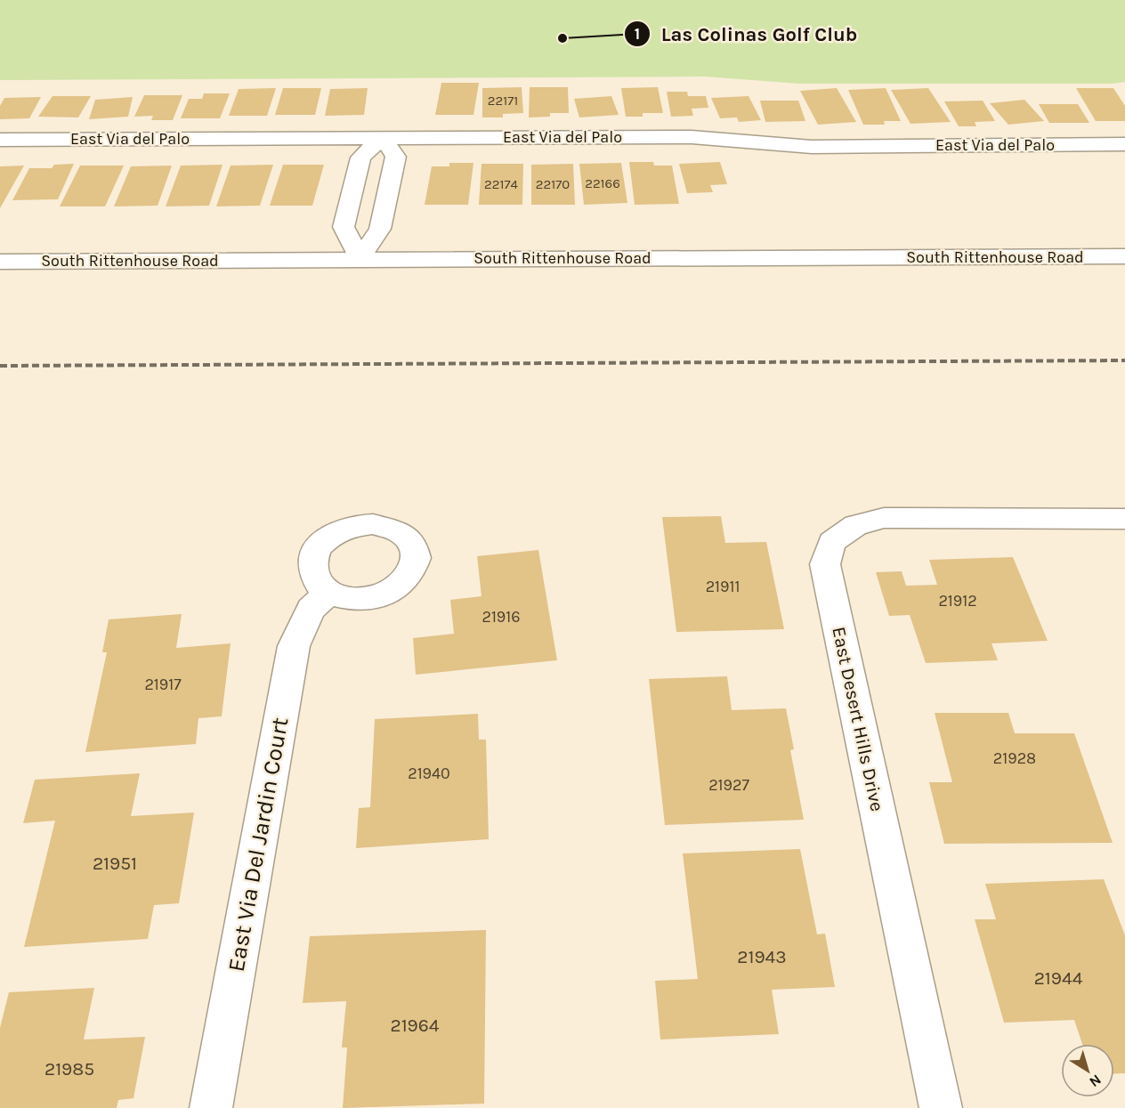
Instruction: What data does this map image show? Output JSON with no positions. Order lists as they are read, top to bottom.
{
  "streets": {
    "street": [
      "East Via del Palo",
      "South Rittenhouse Road",
      "East Desert Hills Drive",
      "East Via Del Jardin Court"
    ]
  },
  "places": ["Las Colinas Golf Club"],
  "house_numbers": [
    "22171",
    "22166",
    "22174",
    "22170",
    "21911",
    "21912",
    "21916",
    "21917",
    "21928",
    "21940",
    "21927",
    "21951",
    "21943",
    "21944",
    "21964",
    "21985"
  ],
  "north": "bottom right"
}
